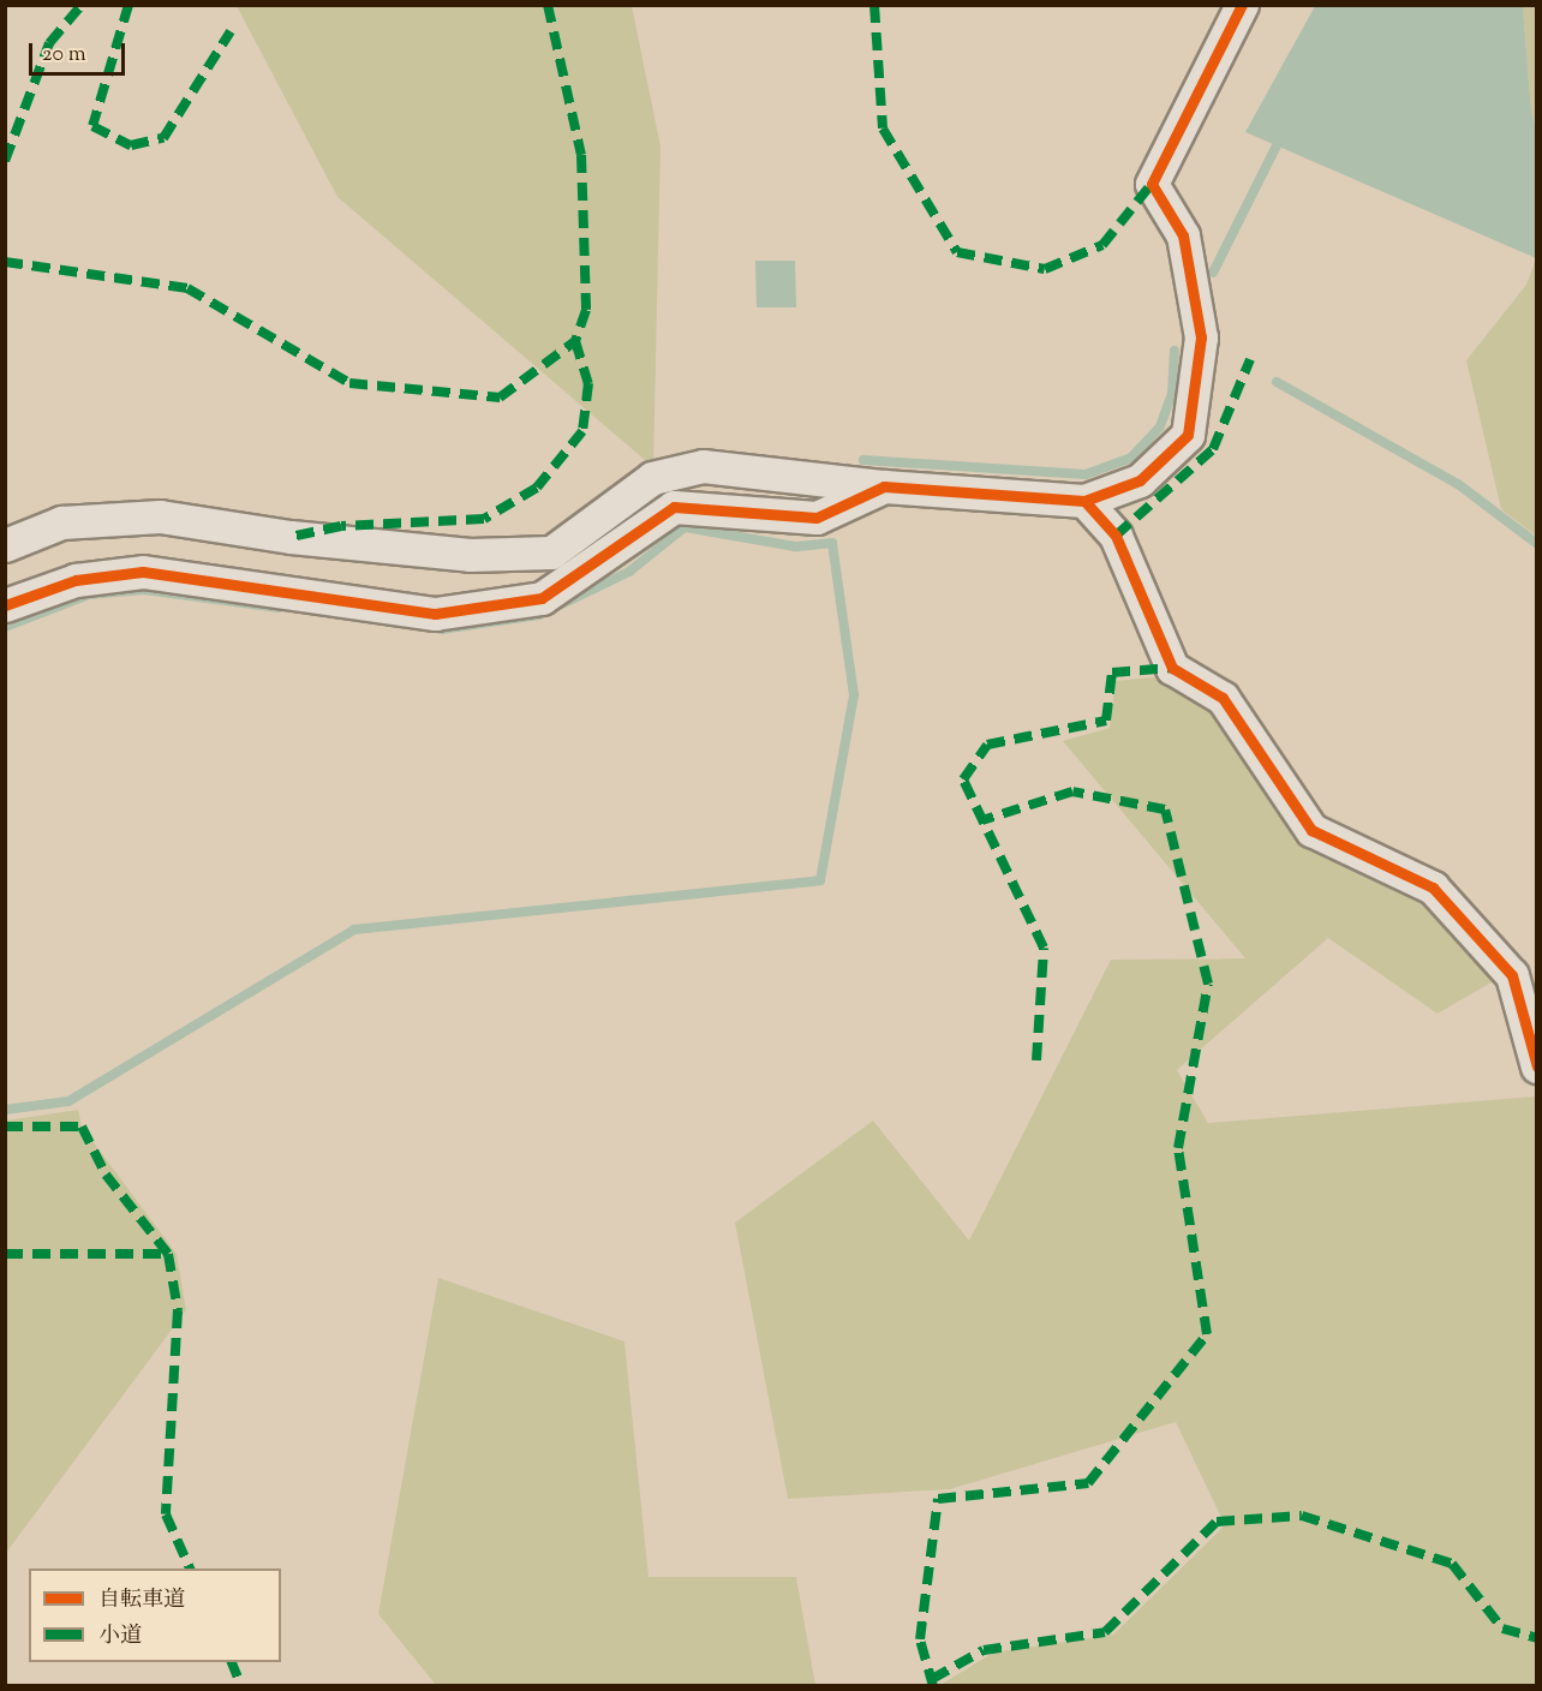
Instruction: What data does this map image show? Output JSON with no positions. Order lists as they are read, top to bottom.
{
  "legend": ["自転車道", "小道"],
  "scale_bar": "20 m"
}
